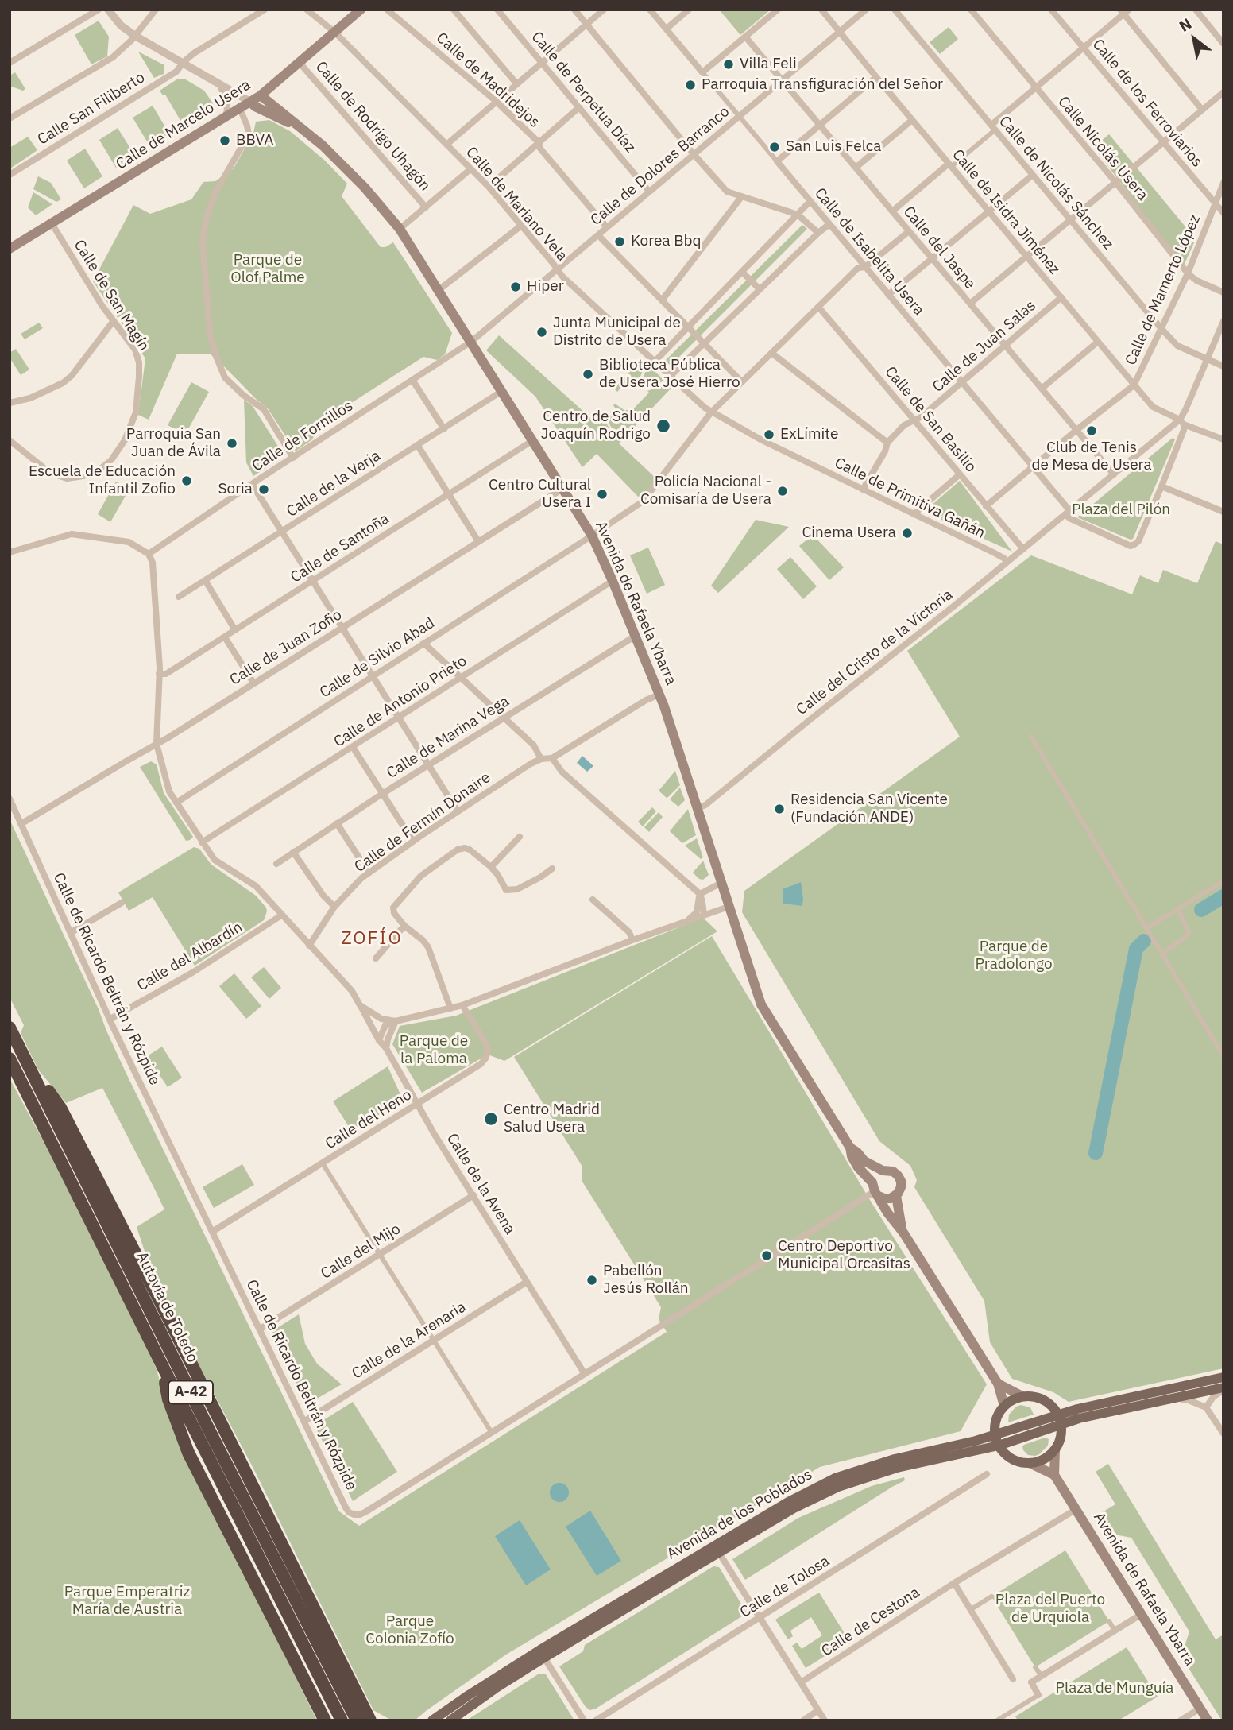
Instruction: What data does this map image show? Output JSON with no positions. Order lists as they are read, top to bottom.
{
  "streets": {
    "highway": ["Autovía de Toledo", "A-42"],
    "main road": ["Calle de Marcelo Usera", "Avenida de Rafaela Ybarra", "Avenida de los Poblados"],
    "street": [
      "Calle de Madridejos",
      "Calle de Perpetua Díaz",
      "Calle de los Ferroviarios",
      "Calle San Filiberto",
      "Calle de Rodrigo Uhagón",
      "Calle Nicolás Usera",
      "Calle de Dolores Barranco",
      "Calle de Nicolás Sánchez",
      "Calle de Mariano Vela",
      "Calle de Isidra Jiménez",
      "Calle del Jaspe",
      "Calle de Isabelita Usera",
      "Calle de Mamerto López",
      "Calle de San Magín",
      "Calle de Juan Salas",
      "Calle de San Basilio",
      "Calle de Fornillos",
      "Calle de la Verja",
      "Calle de Primitiva Gañán",
      "Calle de Santoña",
      "Calle de Juan Zofio",
      "Calle del Cristo de la Victoria",
      "Calle de Silvio Abad",
      "Calle de Antonio Prieto",
      "Calle de Marina Vega",
      "Calle de Fermín Donaire",
      "Calle del Albardín",
      "Calle de Ricardo Beltrán y Rózpide",
      "Calle del Heno",
      "Calle de la Avena",
      "Calle del Mijo",
      "Calle de la Arenaria",
      "Calle de Tolosa",
      "Calle de Cestona"
    ]
  },
  "crossings": [
    ["Calle de Madridejos", "Calle de Dolores Barranco"],
    ["Calle de Perpetua Díaz", "Calle de Dolores Barranco"],
    ["Calle de los Ferroviarios", "Calle de Mamerto López"],
    ["Calle de Marcelo Usera", "Calle de Rodrigo Uhagón"],
    ["Calle de Marcelo Usera", "Calle de Mariano Vela"],
    ["Calle de Marcelo Usera", "Calle de San Magín"],
    ["Calle de Marcelo Usera", "Avenida de Rafaela Ybarra"],
    ["Calle Nicolás Usera", "Calle de Mamerto López"],
    ["Calle de Dolores Barranco", "Calle de Mariano Vela"],
    ["Calle de Dolores Barranco", "Calle de Isidra Jiménez"],
    ["Calle de Dolores Barranco", "Calle del Jaspe"],
    ["Calle de Dolores Barranco", "Calle de Isabelita Usera"],
    ["Calle de Dolores Barranco", "Calle de Fornillos"],
    ["Calle de Dolores Barranco", "Avenida de Rafaela Ybarra"],
    ["Calle de Nicolás Sánchez", "Calle de Mamerto López"],
    ["Calle de Nicolás Sánchez", "Calle del Cristo de la Victoria"],
    ["Calle de Mariano Vela", "Calle de Primitiva Gañán"],
    ["Calle de Mariano Vela", "Calle de Silvio Abad"],
    ["Calle de Isidra Jiménez", "Calle de Mamerto López"],
    ["Calle de Isidra Jiménez", "Calle de Juan Salas"],
    ["Calle de Isidra Jiménez", "Calle del Cristo de la Victoria"],
    ["Calle del Jaspe", "Calle de Mamerto López"],
    ["Calle del Jaspe", "Calle de Juan Salas"],
    ["Calle del Jaspe", "Calle del Cristo de la Victoria"],
    ["Calle del Jaspe", "Calle de Silvio Abad"],
    ["Calle de Isabelita Usera", "Calle de Mamerto López"],
    ["Calle de Isabelita Usera", "Calle de Juan Salas"],
    ["Calle de Isabelita Usera", "Calle del Cristo de la Victoria"],
    ["Calle de Isabelita Usera", "Calle de Silvio Abad"],
    ["Calle de Mamerto López", "Calle de San Basilio"],
    ["Calle de Juan Salas", "Calle de San Basilio"],
    ["Calle de Juan Salas", "Calle de Primitiva Gañán"],
    ["Calle de San Basilio", "Calle del Cristo de la Victoria"],
    ["Calle de San Basilio", "Calle de Silvio Abad"],
    ["Calle de Fornillos", "Avenida de Rafaela Ybarra"],
    ["Calle de Fornillos", "Calle de la Avena"],
    ["Calle de la Verja", "Avenida de Rafaela Ybarra"],
    ["Calle de Primitiva Gañán", "Calle del Cristo de la Victoria"],
    ["Calle de Primitiva Gañán", "Calle de Silvio Abad"],
    ["Calle de Santoña", "Avenida de Rafaela Ybarra"],
    ["Calle de Santoña", "Calle de la Avena"],
    ["Avenida de Rafaela Ybarra", "Calle de Juan Zofio"],
    ["Avenida de Rafaela Ybarra", "Calle del Cristo de la Victoria"],
    ["Avenida de Rafaela Ybarra", "Calle de Silvio Abad"],
    ["Avenida de Rafaela Ybarra", "Calle de Antonio Prieto"],
    ["Avenida de Rafaela Ybarra", "Calle de Marina Vega"],
    ["Avenida de Rafaela Ybarra", "Calle de Ricardo Beltrán y Rózpide"],
    ["Avenida de Rafaela Ybarra", "Avenida de los Poblados"],
    ["Avenida de Rafaela Ybarra", "Calle de Cestona"],
    ["Calle de Juan Zofio", "Calle de Ricardo Beltrán y Rózpide"],
    ["Calle de Juan Zofio", "Calle de la Avena"],
    ["Calle de Silvio Abad", "Calle de la Avena"],
    ["Calle de Antonio Prieto", "Calle de la Avena"],
    ["Calle de Fermín Donaire", "Calle de la Avena"],
    ["Calle del Albardín", "Calle de Ricardo Beltrán y Rózpide"],
    ["Calle del Albardín", "Calle de la Avena"],
    ["Calle de Ricardo Beltrán y Rózpide", "Calle del Heno"],
    ["Calle de Ricardo Beltrán y Rózpide", "Calle de la Avena"],
    ["Calle de Ricardo Beltrán y Rózpide", "Calle del Mijo"],
    ["Calle de Ricardo Beltrán y Rózpide", "Calle de la Arenaria"],
    ["Calle del Heno", "Calle de la Avena"],
    ["Calle de la Avena", "Calle del Mijo"],
    ["Calle de la Avena", "Calle de la Arenaria"]
  ],
  "districts": ["ZOFÍO"],
  "parks": [
    "Parque de Olof Palme",
    "Plaza del Pilón",
    "Parque de Pradolongo",
    "Parque de la Paloma",
    "Parque Emperatriz María de Austria",
    "Plaza del Puerto de Urquiola",
    "Parque Colonia Zofío",
    "Plaza de Munguía"
  ],
  "places": [
    "Villa Feli",
    "Parroquia Transfiguración del Señor",
    "BBVA",
    "San Luis Felca",
    "Korea Bbq",
    "Hiper",
    "Junta Municipal de Distrito de Usera",
    "Biblioteca Pública de Usera José Hierro",
    "Centro de Salud Joaquín Rodrigo",
    "Club de Tenis de Mesa de Usera",
    "ExLímite",
    "Parroquia San Juan de Ávila",
    "Escuela de Educación Infantil Zofio",
    "Soria",
    "Policía Nacional - Comisaría de Usera",
    "Centro Cultural Usera I",
    "Cinema Usera",
    "Residencia San Vicente (Fundación ANDE)",
    "Centro Madrid Salud Usera",
    "Centro Deportivo Municipal Orcasitas",
    "Pabellón Jesús Rollán"
  ],
  "north": "top left"
}
